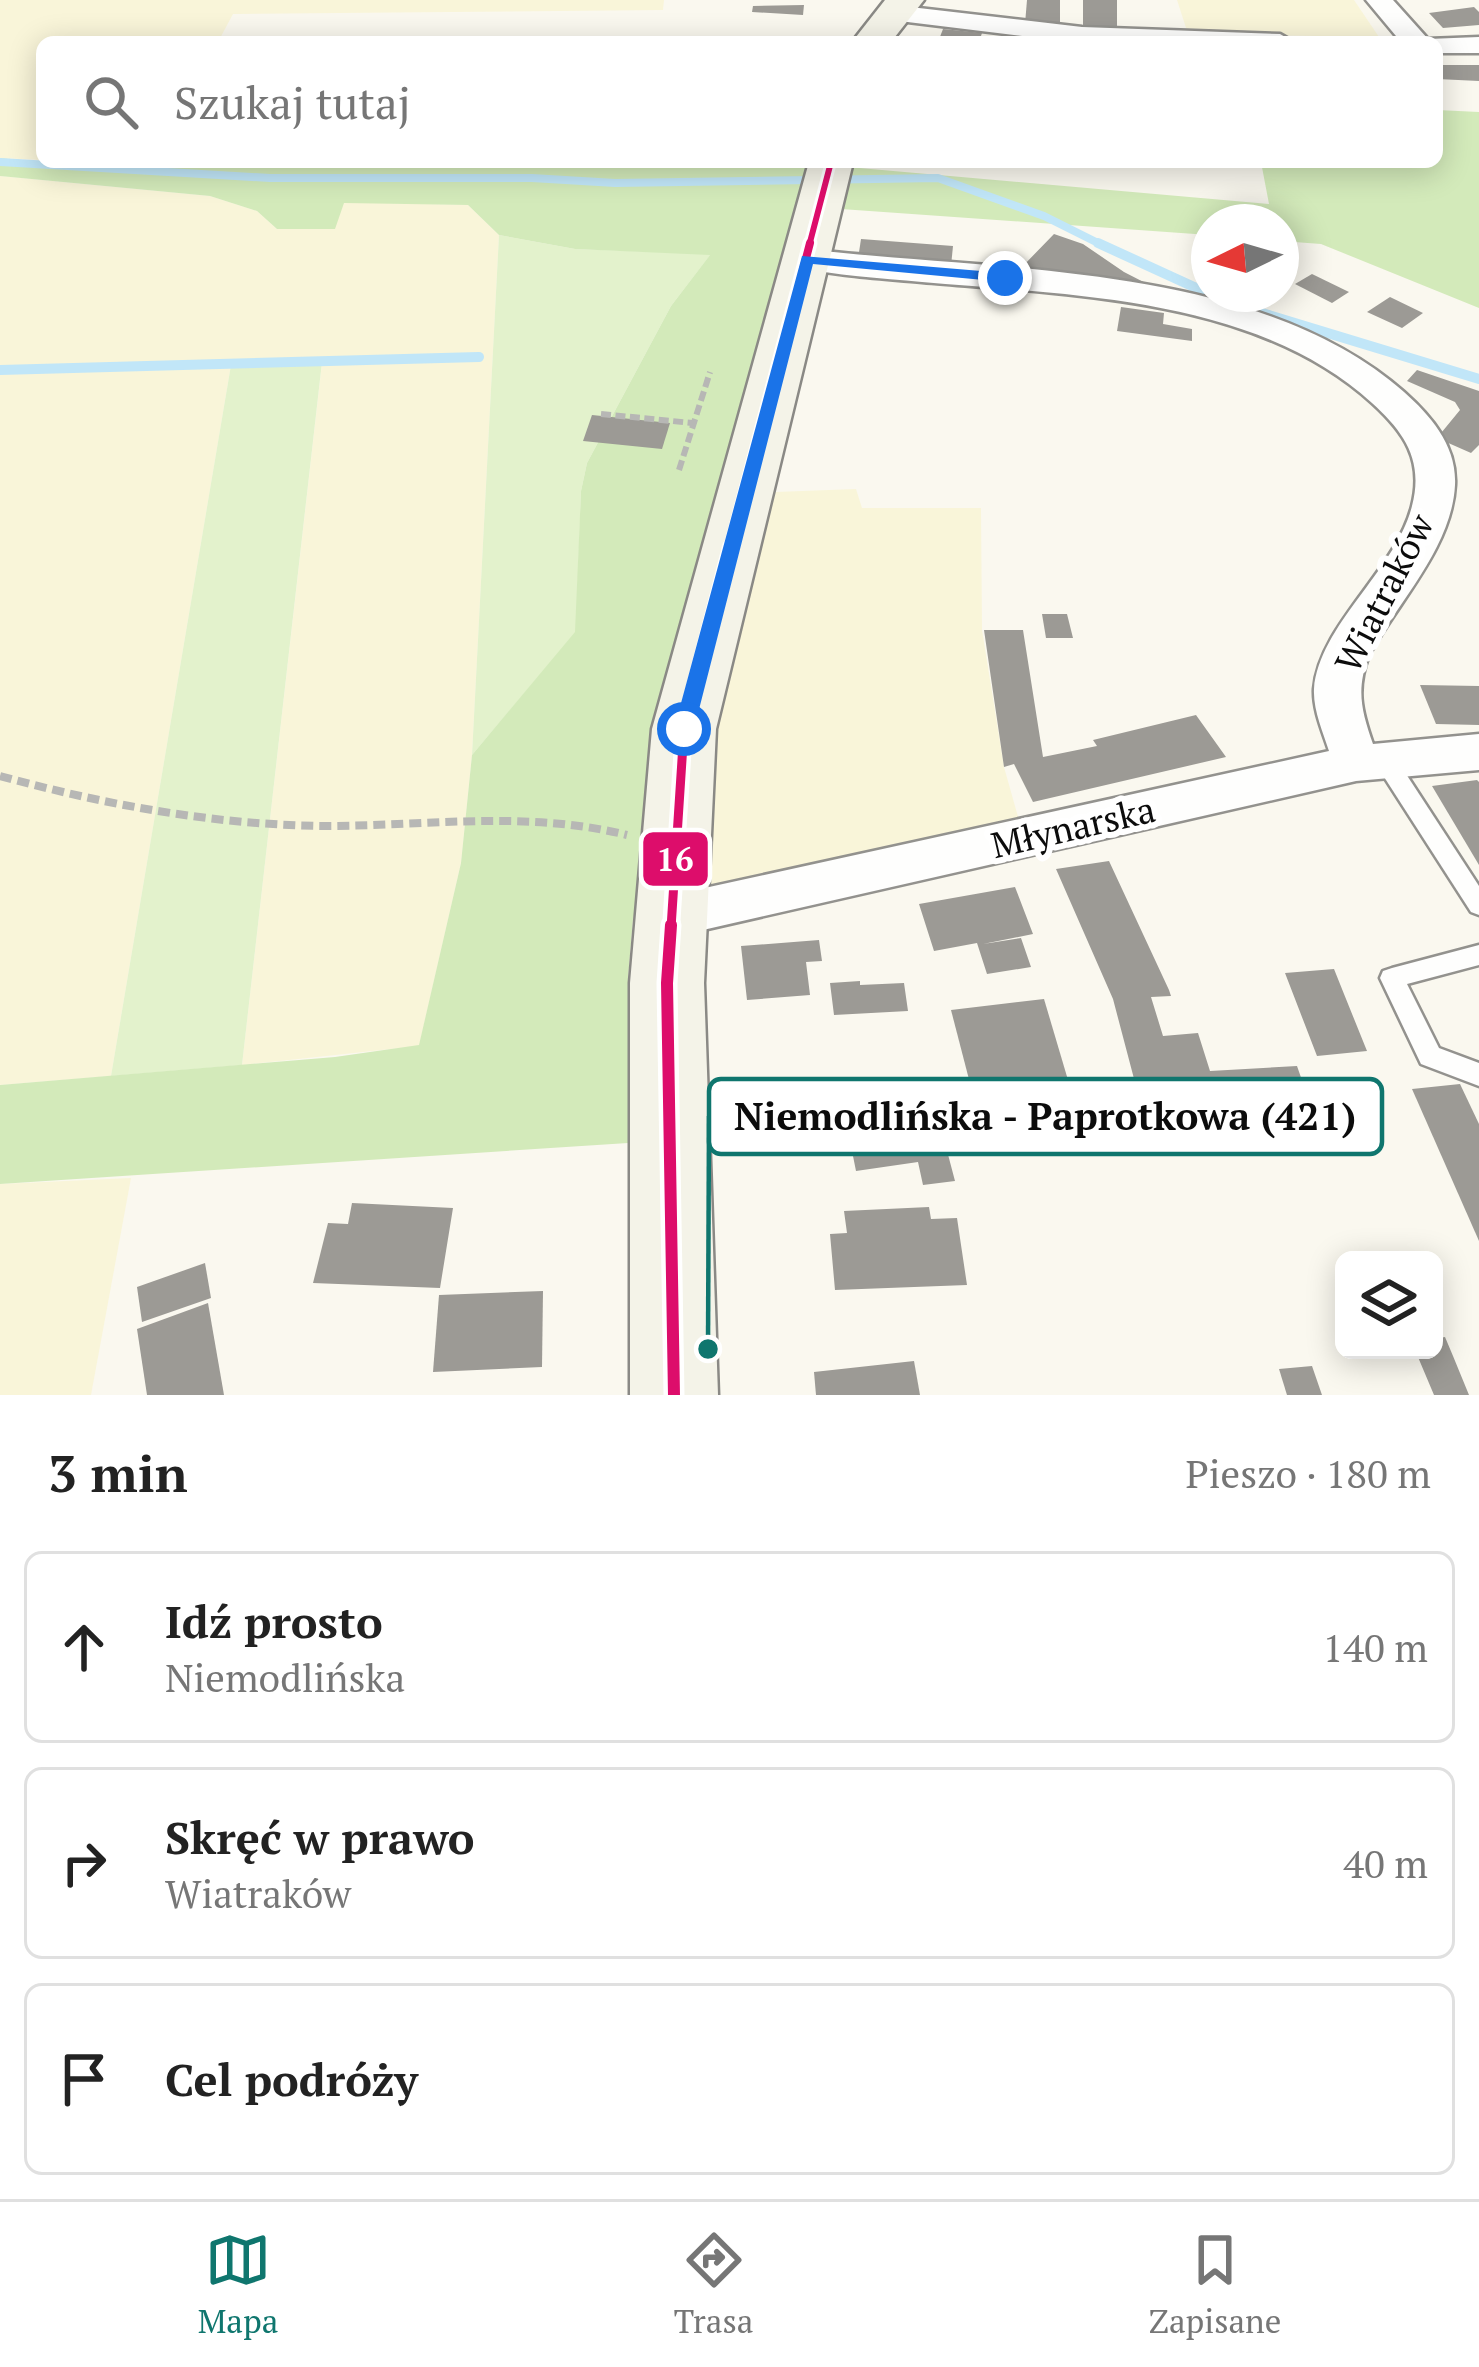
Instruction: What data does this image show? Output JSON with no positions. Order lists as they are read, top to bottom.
{
  "streets": {
    "street": ["Wiatraków", "Młynarska"]
  },
  "crossings": [
    ["Wiatraków", "Młynarska"]
  ],
  "places": ["Niemodlińska - Paprotkowa (421)"],
  "lines": ["transit line 16"],
  "north": "left",
  "page": {
    "search": "Szukaj tutaj",
    "heading": ["3 min", "Pieszo · 180 m"],
    "list": [
      ["Idź prosto", "Niemodlińska", "140 m"],
      ["Skręć w prawo", "Wiatraków", "40 m"],
      "Cel podróży"
    ],
    "nav": ["Mapa", "Trasa", "Zapisane"]
  }
}
